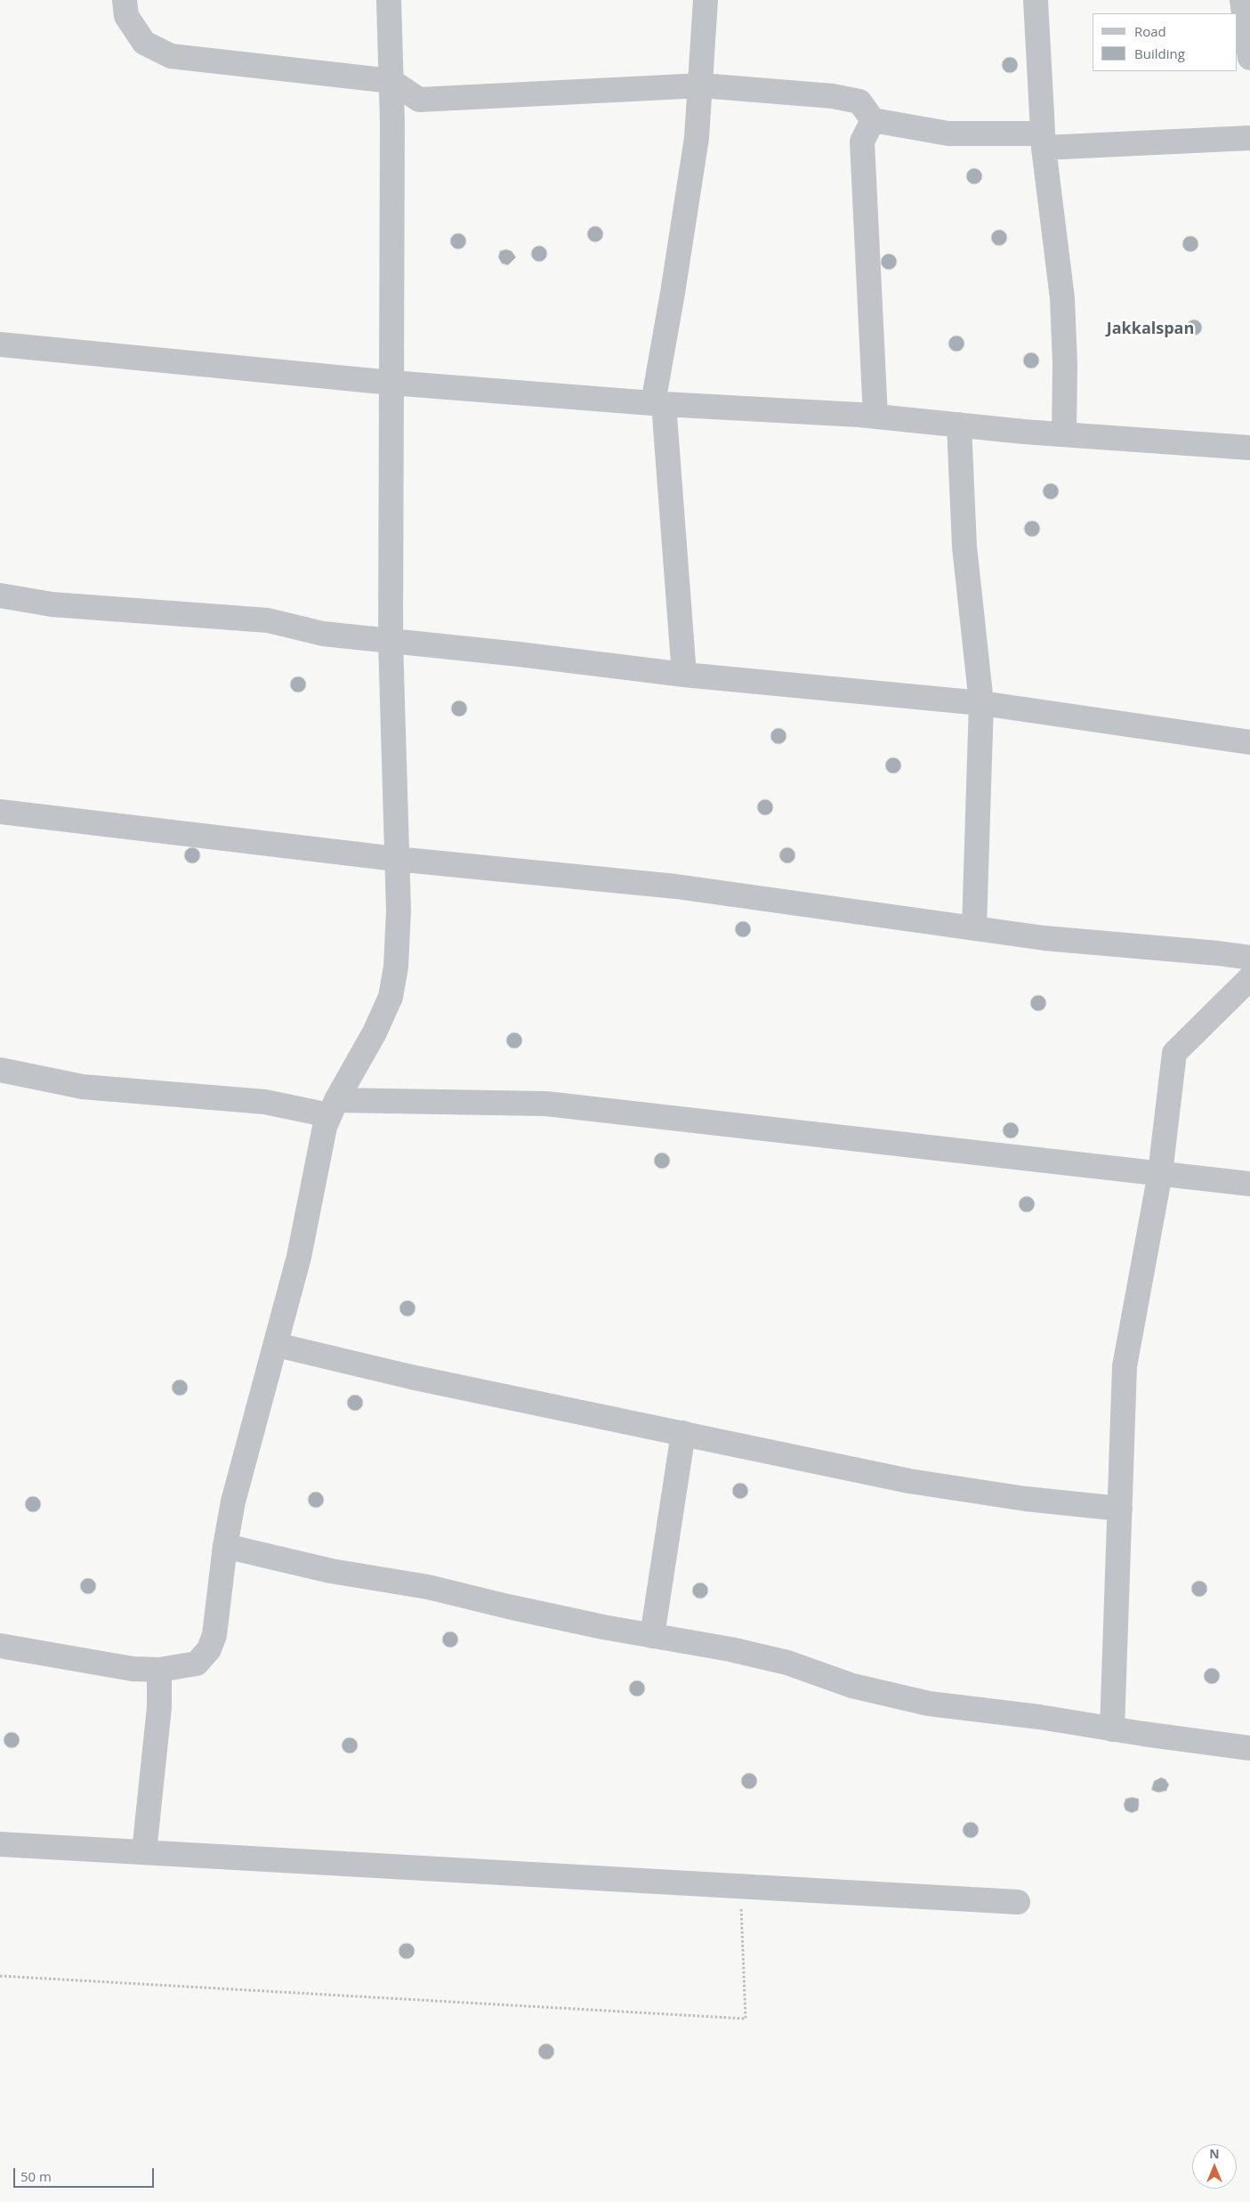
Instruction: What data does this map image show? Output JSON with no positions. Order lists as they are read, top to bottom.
{
  "districts": ["Jakkalspan"],
  "legend": ["Road", "Building"],
  "scale_bar": "50 m",
  "north": "top"
}
